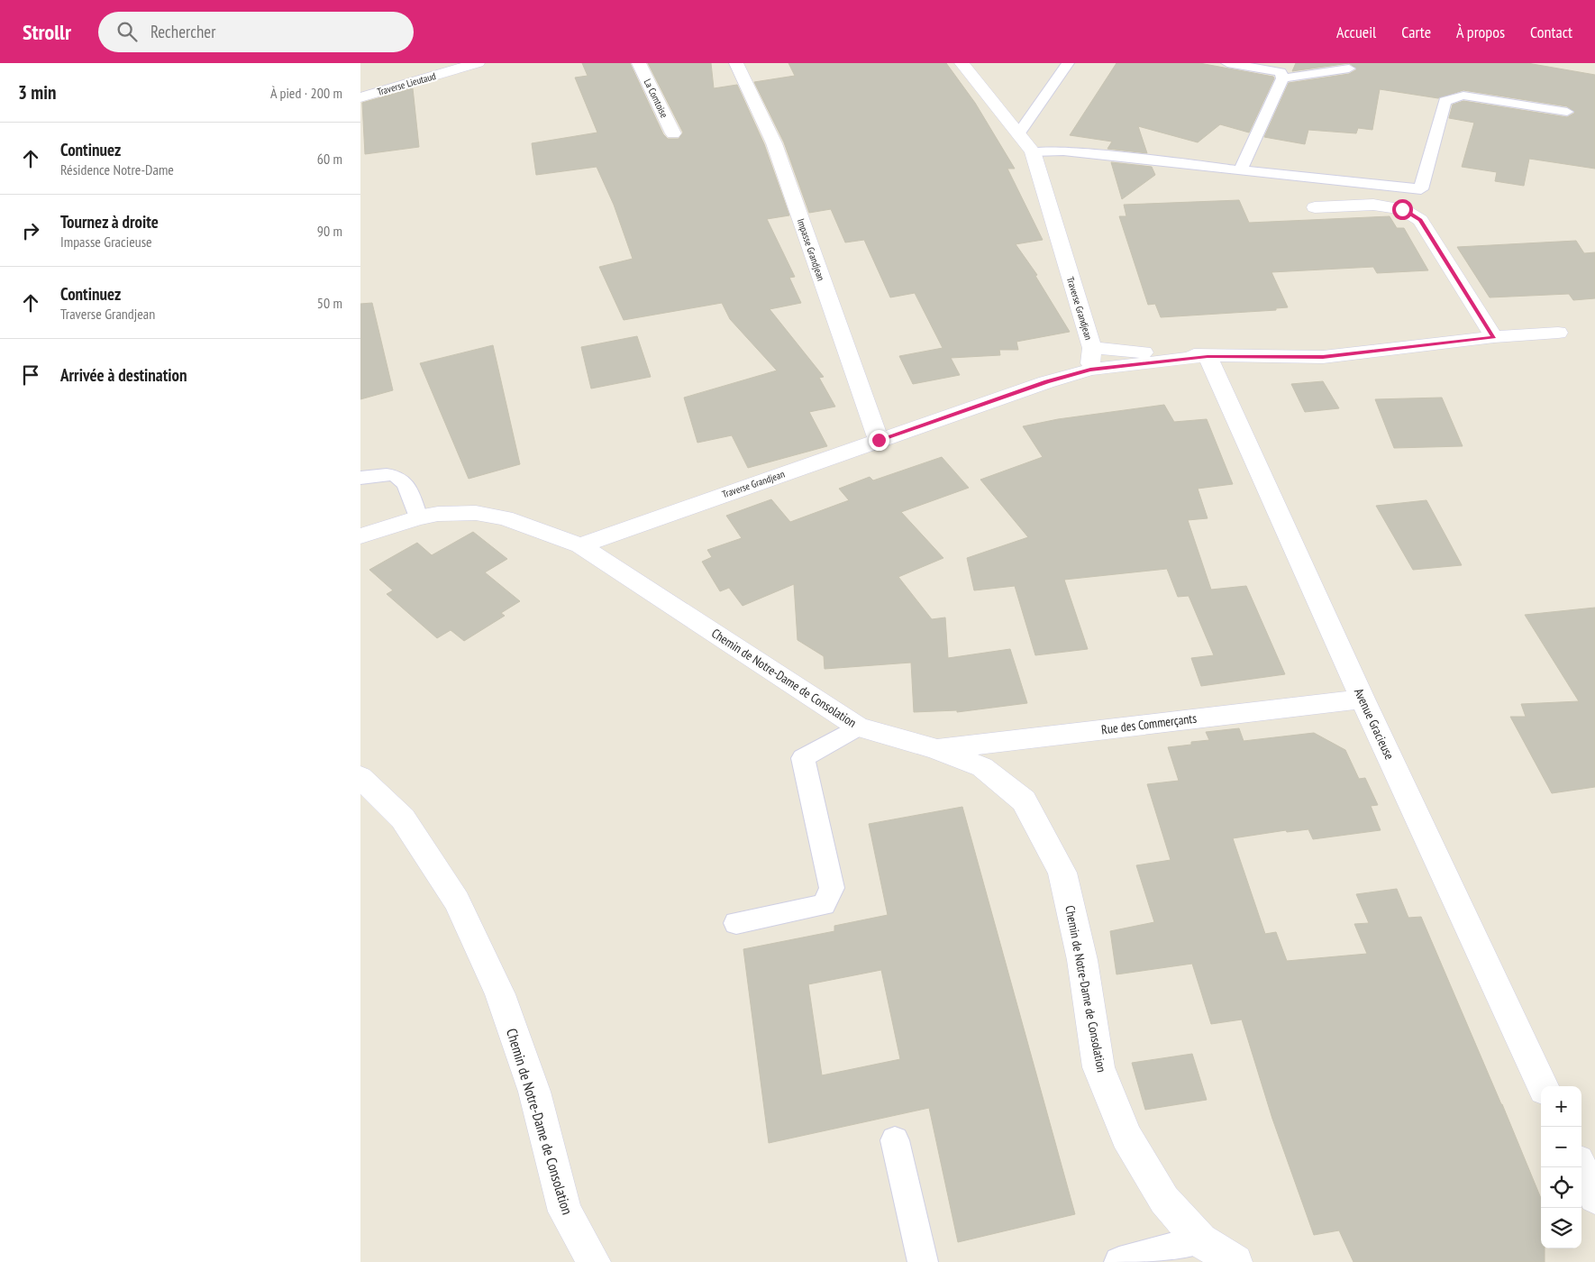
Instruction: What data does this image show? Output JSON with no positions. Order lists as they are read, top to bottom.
{
  "streets": {
    "street": [
      "Traverse Lieutaud",
      "La Comtoise",
      "Impasse Grandjean",
      "Traverse Grandjean",
      "Chemin de Notre-Dame de Consolation",
      "Rue des Commerçants",
      "Avenue Gracieuse"
    ]
  },
  "crossings": [
    ["Impasse Grandjean", "Traverse Grandjean"],
    ["Traverse Grandjean", "Chemin de Notre-Dame de Consolation"],
    ["Chemin de Notre-Dame de Consolation", "Rue des Commerçants"],
    ["Rue des Commerçants", "Avenue Gracieuse"]
  ],
  "page": {
    "header": "Strollr",
    "search": "Rechercher",
    "nav": [
      "Accueil",
      "Carte",
      "À propos",
      "Contact"
    ],
    "heading": ["3 min", "À pied · 200 m"],
    "list": [
      ["Continuez", "Résidence Notre-Dame", "60 m"],
      ["Tournez à droite", "Impasse Gracieuse", "90 m"],
      ["Continuez", "Traverse Grandjean", "50 m"],
      "Arrivée à destination"
    ],
    "map_buttons": ["+", "−"]
  }
}
